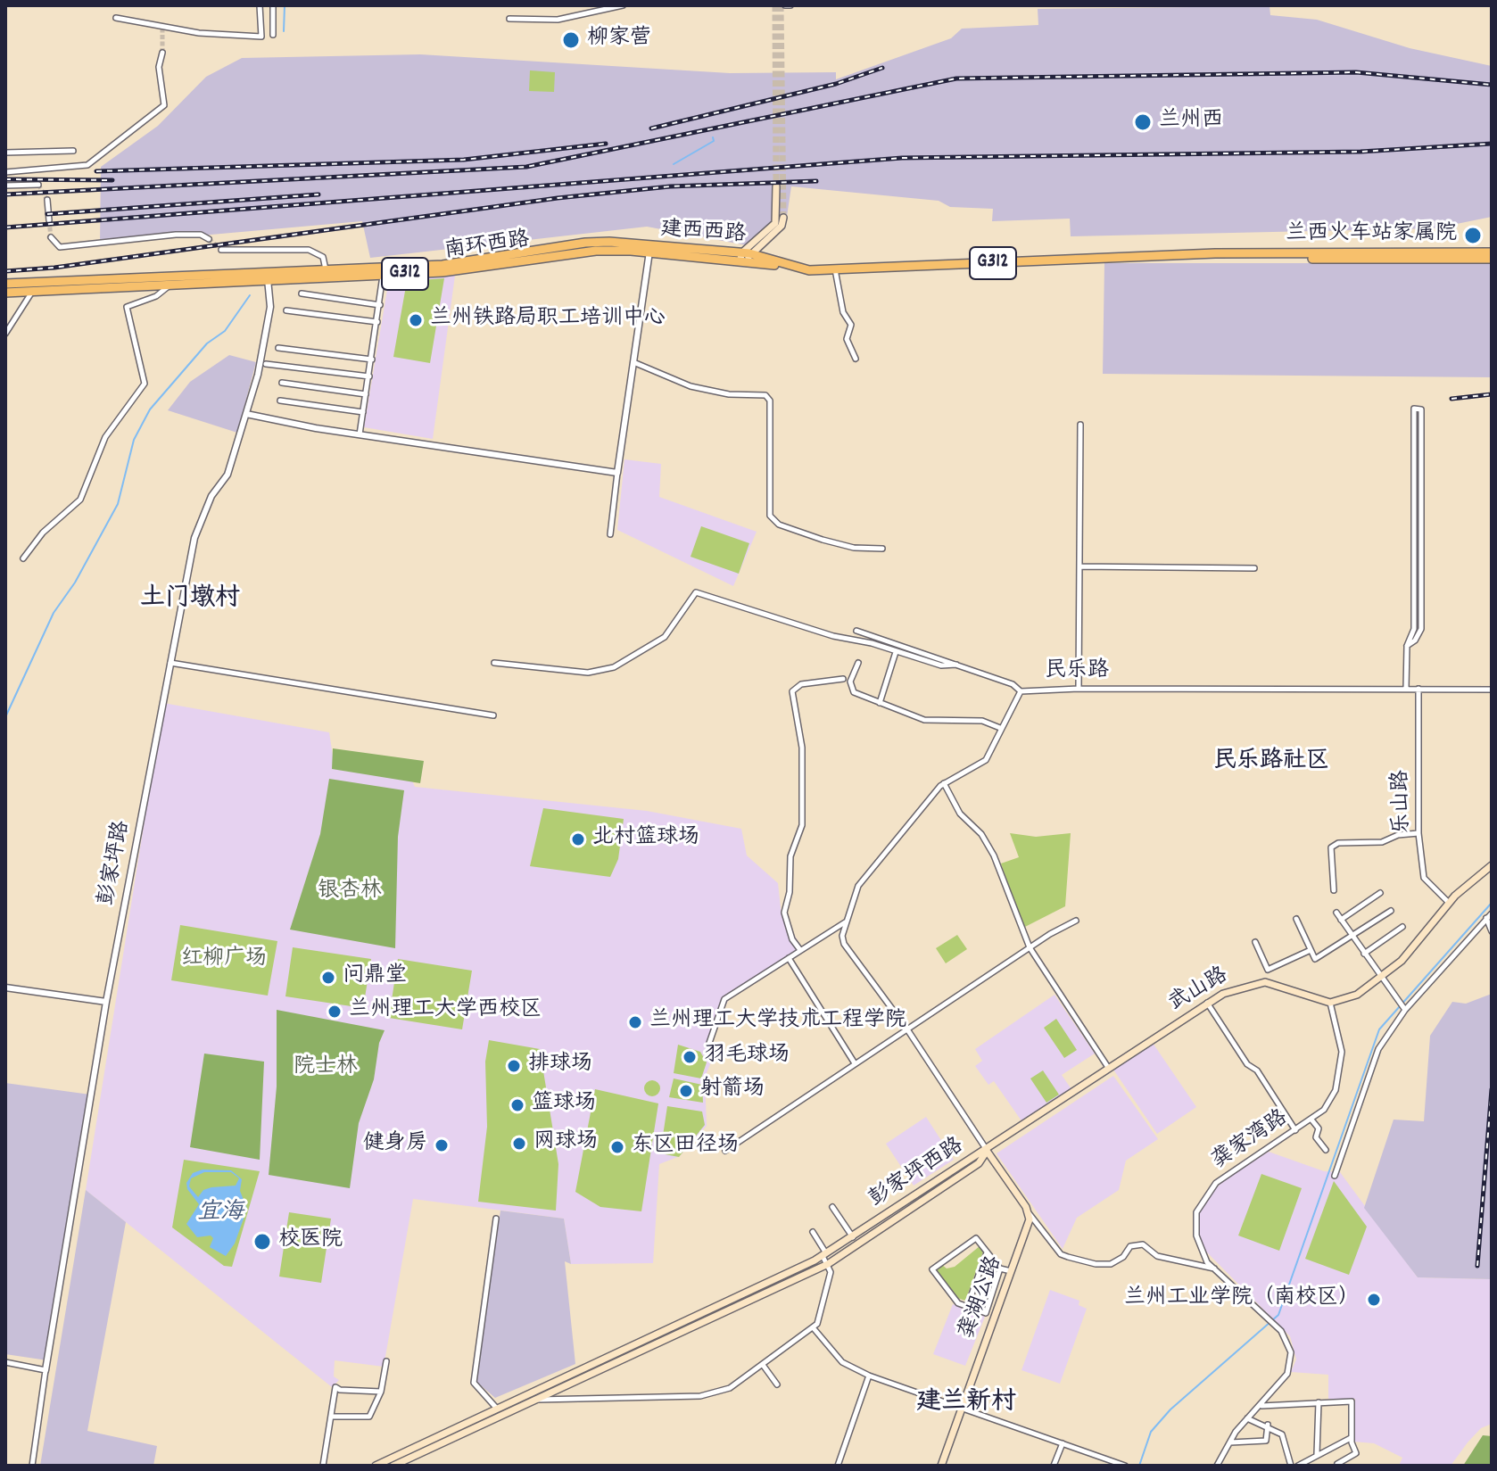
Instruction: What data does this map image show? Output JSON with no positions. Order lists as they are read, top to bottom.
{
  "streets": {
    "highway": ["建西西路", "南环西路", "G312"],
    "main road": ["武山路", "彭家坪西路", "龚湖公路"],
    "street": [
      "民乐路",
      "乐山路",
      "彭家坪路",
      "龚家湾路"
    ]
  },
  "crossings": [
    ["建西西路", "南环西路"],
    ["建西西路", "G312"],
    ["南环西路", "彭家坪路"],
    ["民乐路", "乐山路"],
    ["民乐路", "武山路"],
    ["民乐路", "彭家坪西路"],
    ["武山路", "龚家湾路"],
    ["武山路", "彭家坪西路"]
  ],
  "districts": ["土门墩村", "民乐路社区", "建兰新村"],
  "water": ["宜海"],
  "parks": ["银杏林", "红柳广场", "院士林"],
  "places": [
    "柳家营",
    "兰州西",
    "兰西火车站家属院",
    "兰州铁路局职工培训中心",
    "北村篮球场",
    "问鼎堂",
    "兰州理工大学西校区",
    "兰州理工大学技术工程学院",
    "羽毛球场",
    "排球场",
    "射箭场",
    "篮球场",
    "网球场",
    "健身房",
    "东区田径场",
    "校医院",
    "兰州工业学院（南校区）"
  ]
}
